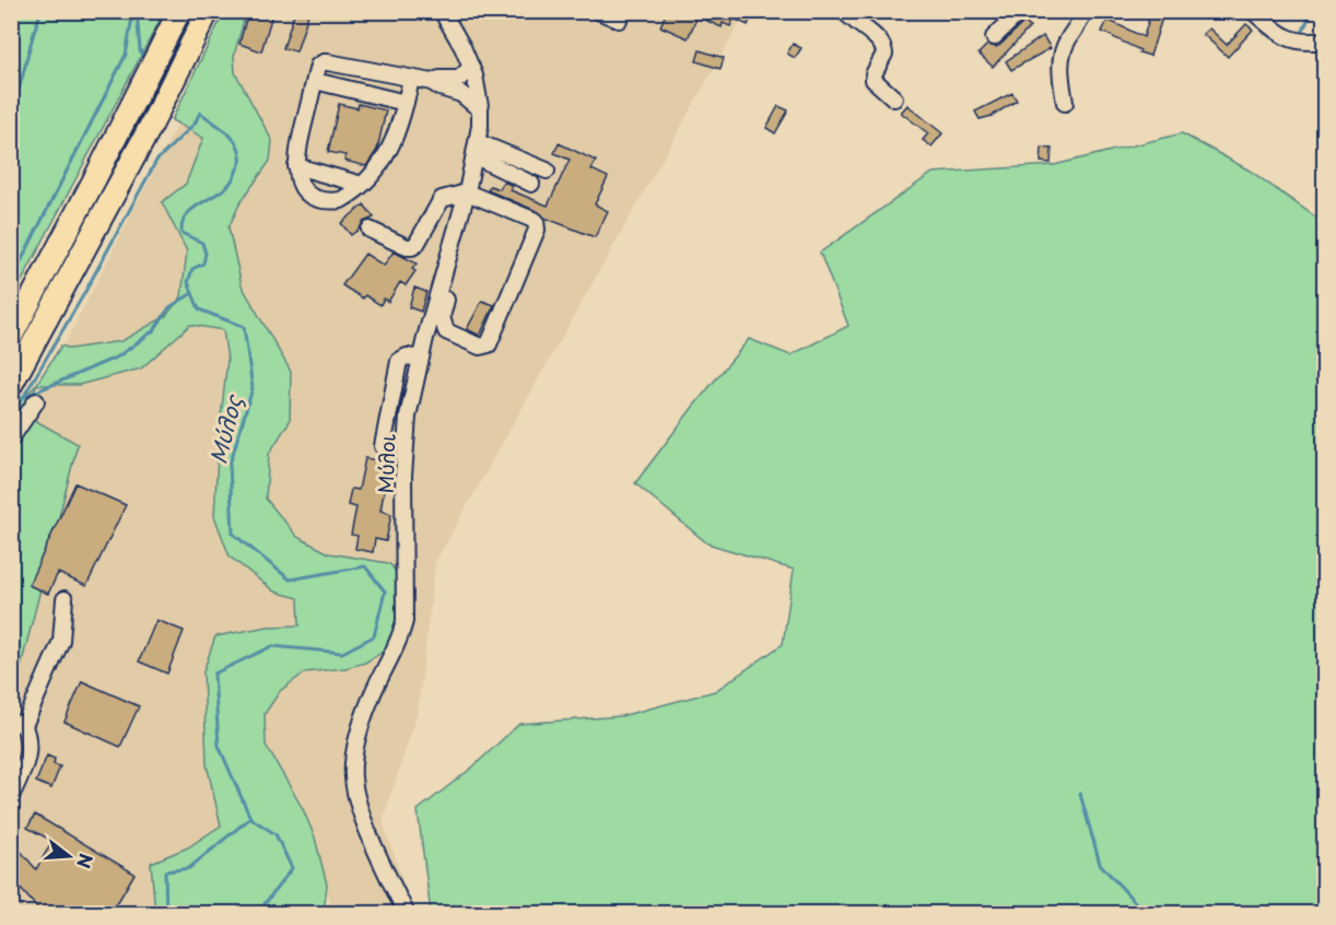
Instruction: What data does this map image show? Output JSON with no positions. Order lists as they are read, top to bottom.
{
  "streets": {
    "street": ["Μύλοι"]
  },
  "water": ["Μύλος"],
  "north": "right"
}
